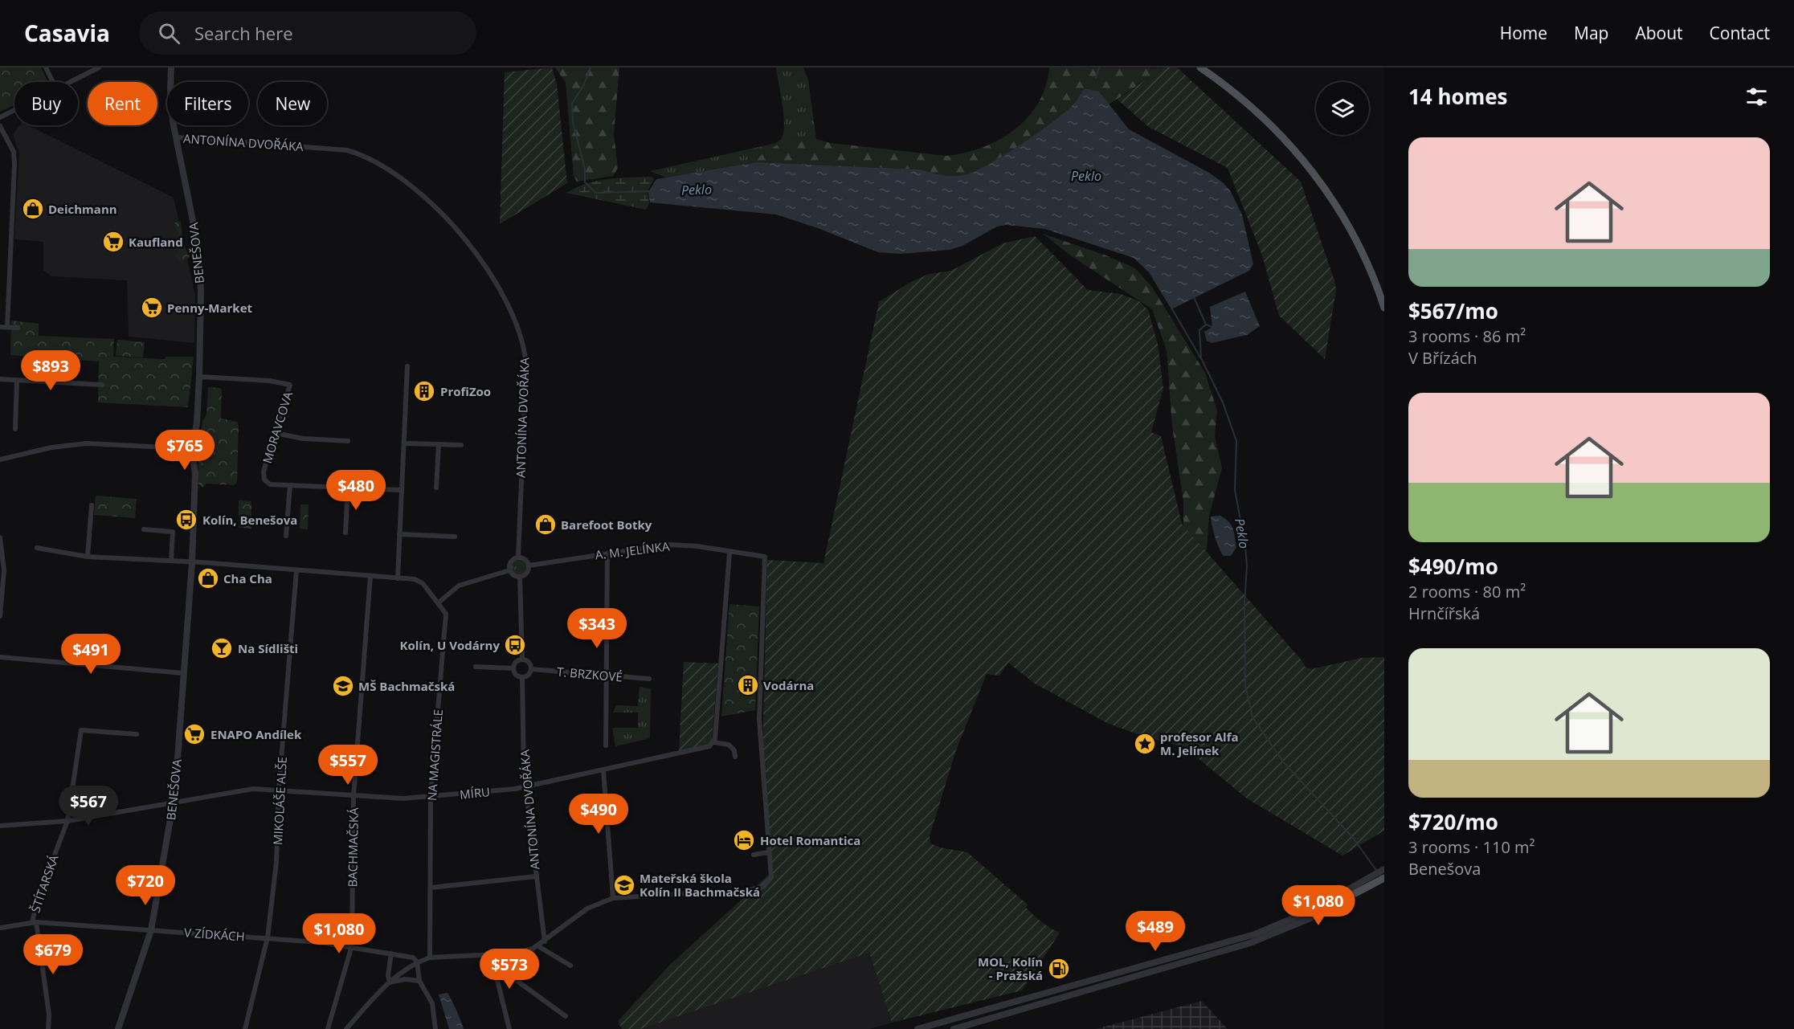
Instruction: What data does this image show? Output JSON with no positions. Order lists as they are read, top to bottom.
{
  "streets": {
    "street": [
      "ANTONÍNA DVOŘÁKA",
      "BENEŠOVA",
      "MORAVCOVA",
      "A. M. JELÍNKA",
      "T. BRZKOVÉ",
      "NA MAGISTRÁLE",
      "MÍRU",
      "MIKOLÁŠE ALŠE",
      "BACHMAČSKÁ",
      "ŠTÍTARSKÁ",
      "V ZÍDKÁCH"
    ]
  },
  "crossings": [
    ["ANTONÍNA DVOŘÁKA", "BENEŠOVA"],
    ["ANTONÍNA DVOŘÁKA", "A. M. JELÍNKA"],
    ["ANTONÍNA DVOŘÁKA", "T. BRZKOVÉ"],
    ["ANTONÍNA DVOŘÁKA", "MÍRU"],
    ["BENEŠOVA", "MORAVCOVA"],
    ["BENEŠOVA", "NA MAGISTRÁLE"],
    ["BENEŠOVA", "MÍRU"],
    ["BENEŠOVA", "V ZÍDKÁCH"],
    ["NA MAGISTRÁLE", "MÍRU"],
    ["NA MAGISTRÁLE", "MIKOLÁŠE ALŠE"],
    ["NA MAGISTRÁLE", "BACHMAČSKÁ"],
    ["MÍRU", "MIKOLÁŠE ALŠE"],
    ["MÍRU", "BACHMAČSKÁ"],
    ["MÍRU", "ŠTÍTARSKÁ"],
    ["MIKOLÁŠE ALŠE", "V ZÍDKÁCH"],
    ["BACHMAČSKÁ", "V ZÍDKÁCH"],
    ["ŠTÍTARSKÁ", "V ZÍDKÁCH"]
  ],
  "water": ["Peklo"],
  "places": {
    "shop": ["Deichmann", "Barefoot Botky", "Cha Cha"],
    "supermarket": ["Kaufland", "Penny-Market", "ENAPO Andílek"],
    "building": ["ProfiZoo", "Vodárna"],
    "bus stop": ["Kolín, Benešova", "Kolín, U Vodárny"],
    "bar": ["Na Sídlišti"],
    "school or university": ["MŠ Bachmačská", "Mateřská škola Kolín II Bachmačská"],
    "place": ["profesor Alfa M. Jelínek"],
    "hotel": ["Hotel Romantica"],
    "fuel station": ["MOL, Kolín - Pražská"]
  },
  "page": {
    "header": "Casavia",
    "search": "Search here",
    "nav": [
      "Home",
      "Map",
      "About",
      "Contact"
    ],
    "heading": "14 homes",
    "chip": [
      "Buy",
      "Rent",
      "Filters",
      "New"
    ],
    "list": [
      {
        "name": "$567/mo",
        "note": "3 rooms · 86 m² · V Břízách"
      },
      {
        "name": "$490/mo",
        "note": "2 rooms · 80 m² · Hrnčířská"
      },
      {
        "name": "$720/mo",
        "note": "3 rooms · 110 m² · Benešova"
      }
    ],
    "price": [
      "$893",
      "$765",
      "$480",
      "$343",
      "$491",
      "$557",
      "$567",
      "$490",
      "$720",
      "$1,080",
      "$489",
      "$1,080",
      "$679",
      "$573"
    ]
  }
}
